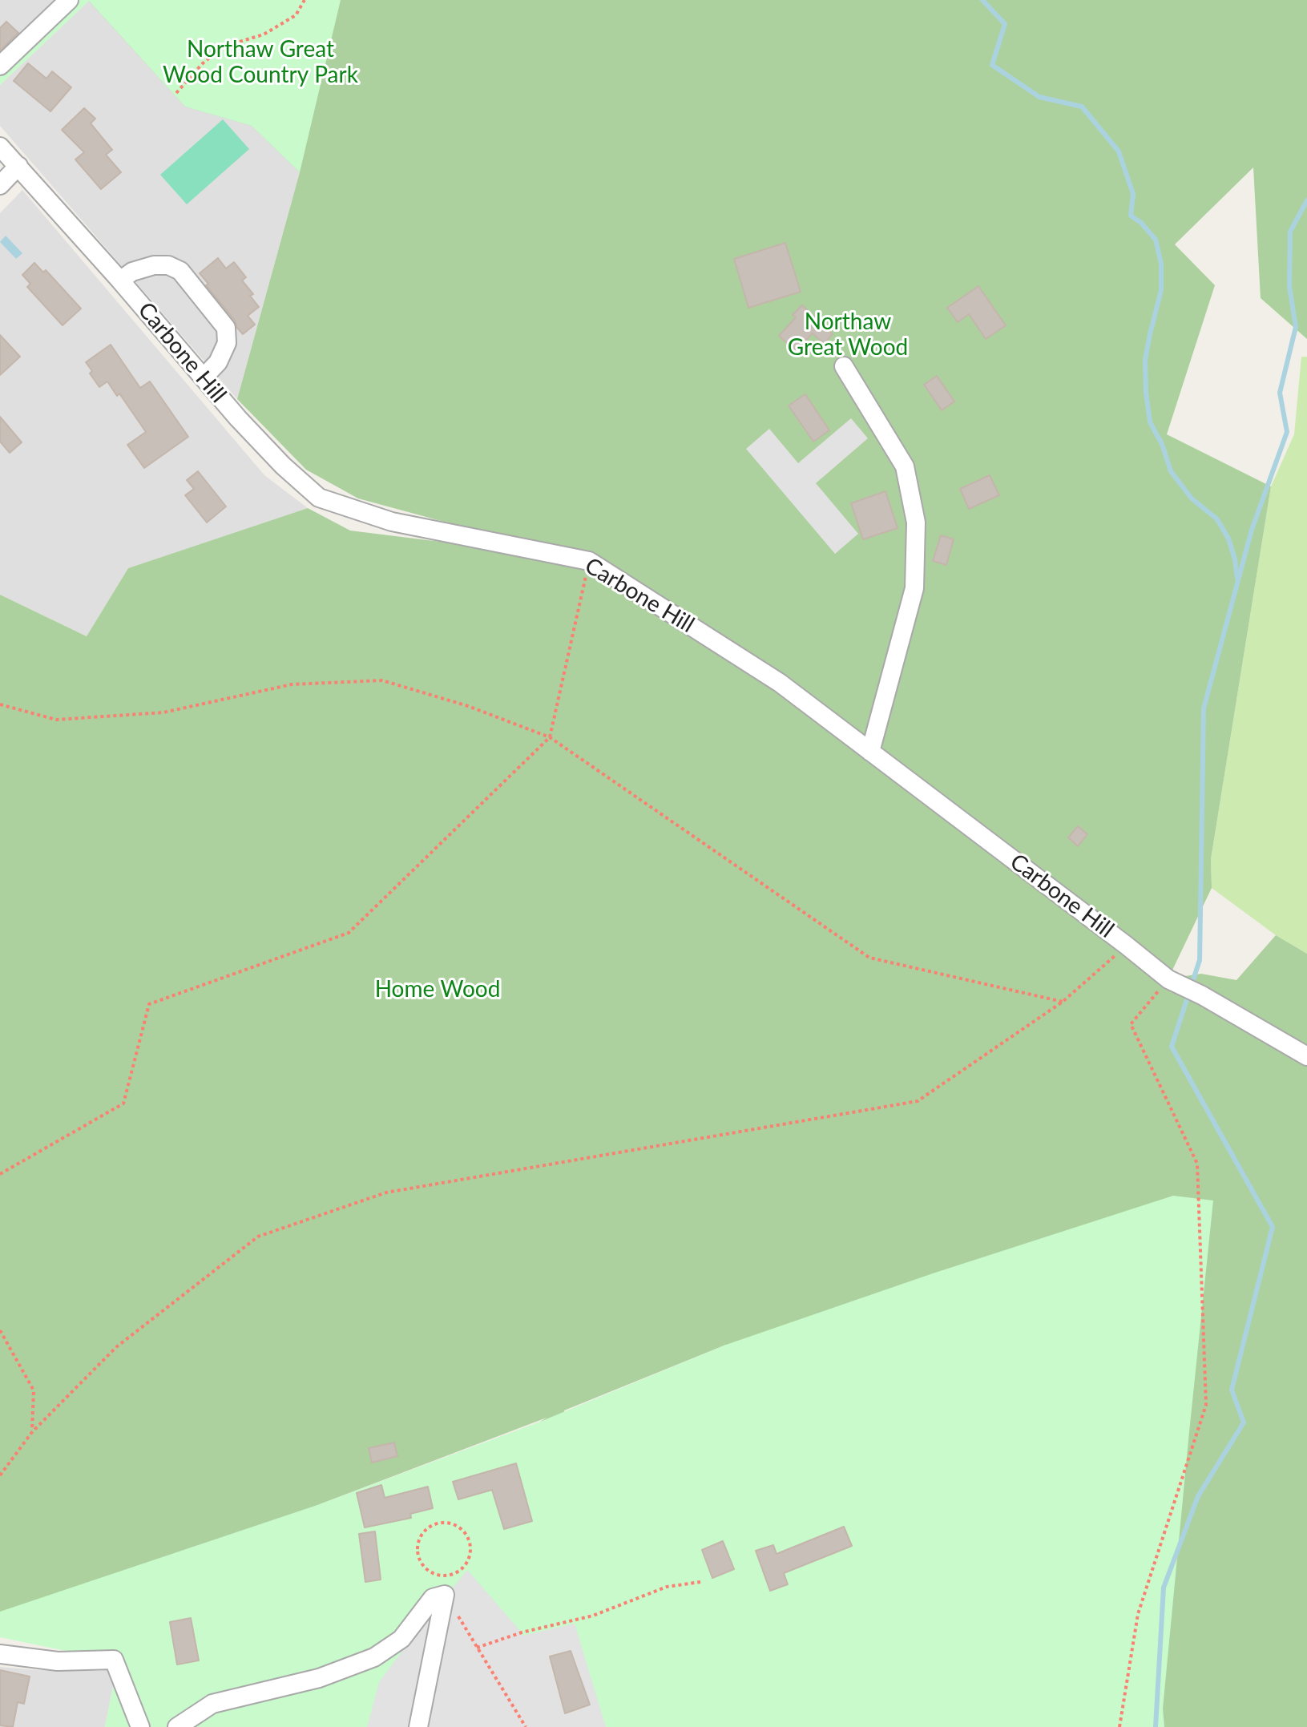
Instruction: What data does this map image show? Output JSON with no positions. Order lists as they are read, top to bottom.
{
  "streets": {
    "street": ["Carbone Hill"]
  },
  "parks": ["Northaw Great Wood Country Park", "Northaw Great Wood", "Home Wood"]
}
